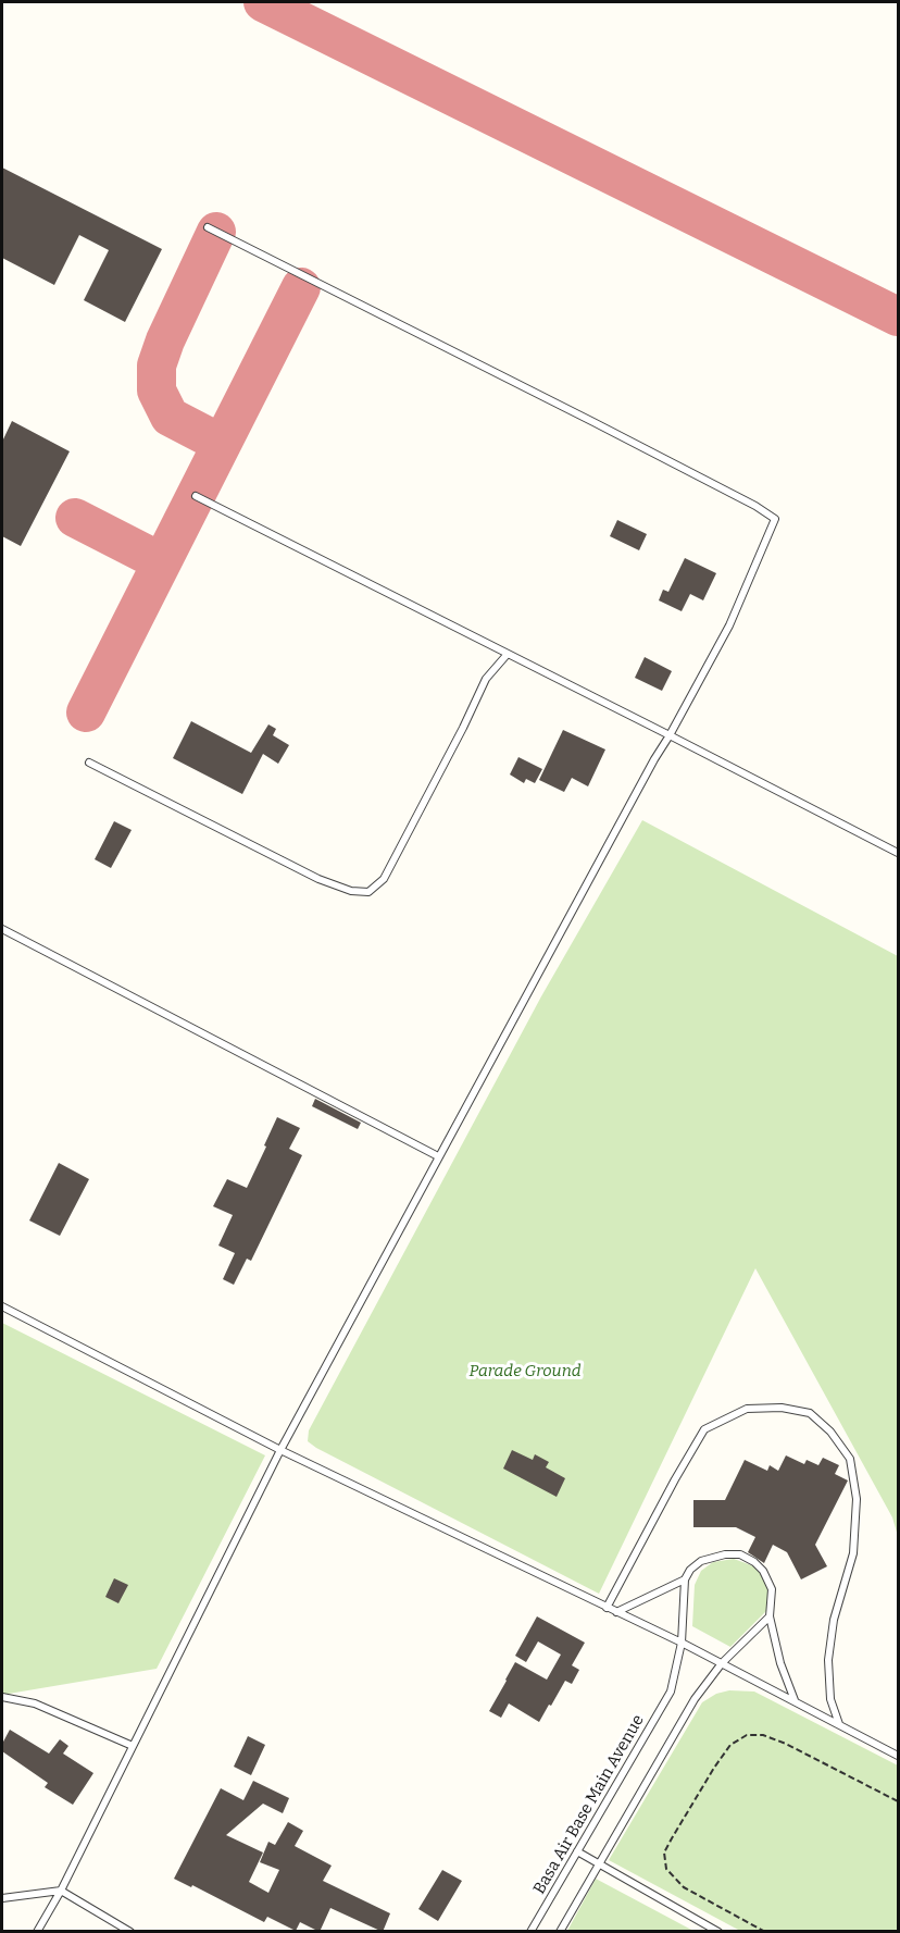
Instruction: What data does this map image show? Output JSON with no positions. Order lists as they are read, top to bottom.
{
  "streets": {
    "lane": ["Basa Air Base Main Avenue"]
  },
  "parks": ["Parade Ground"]
}
